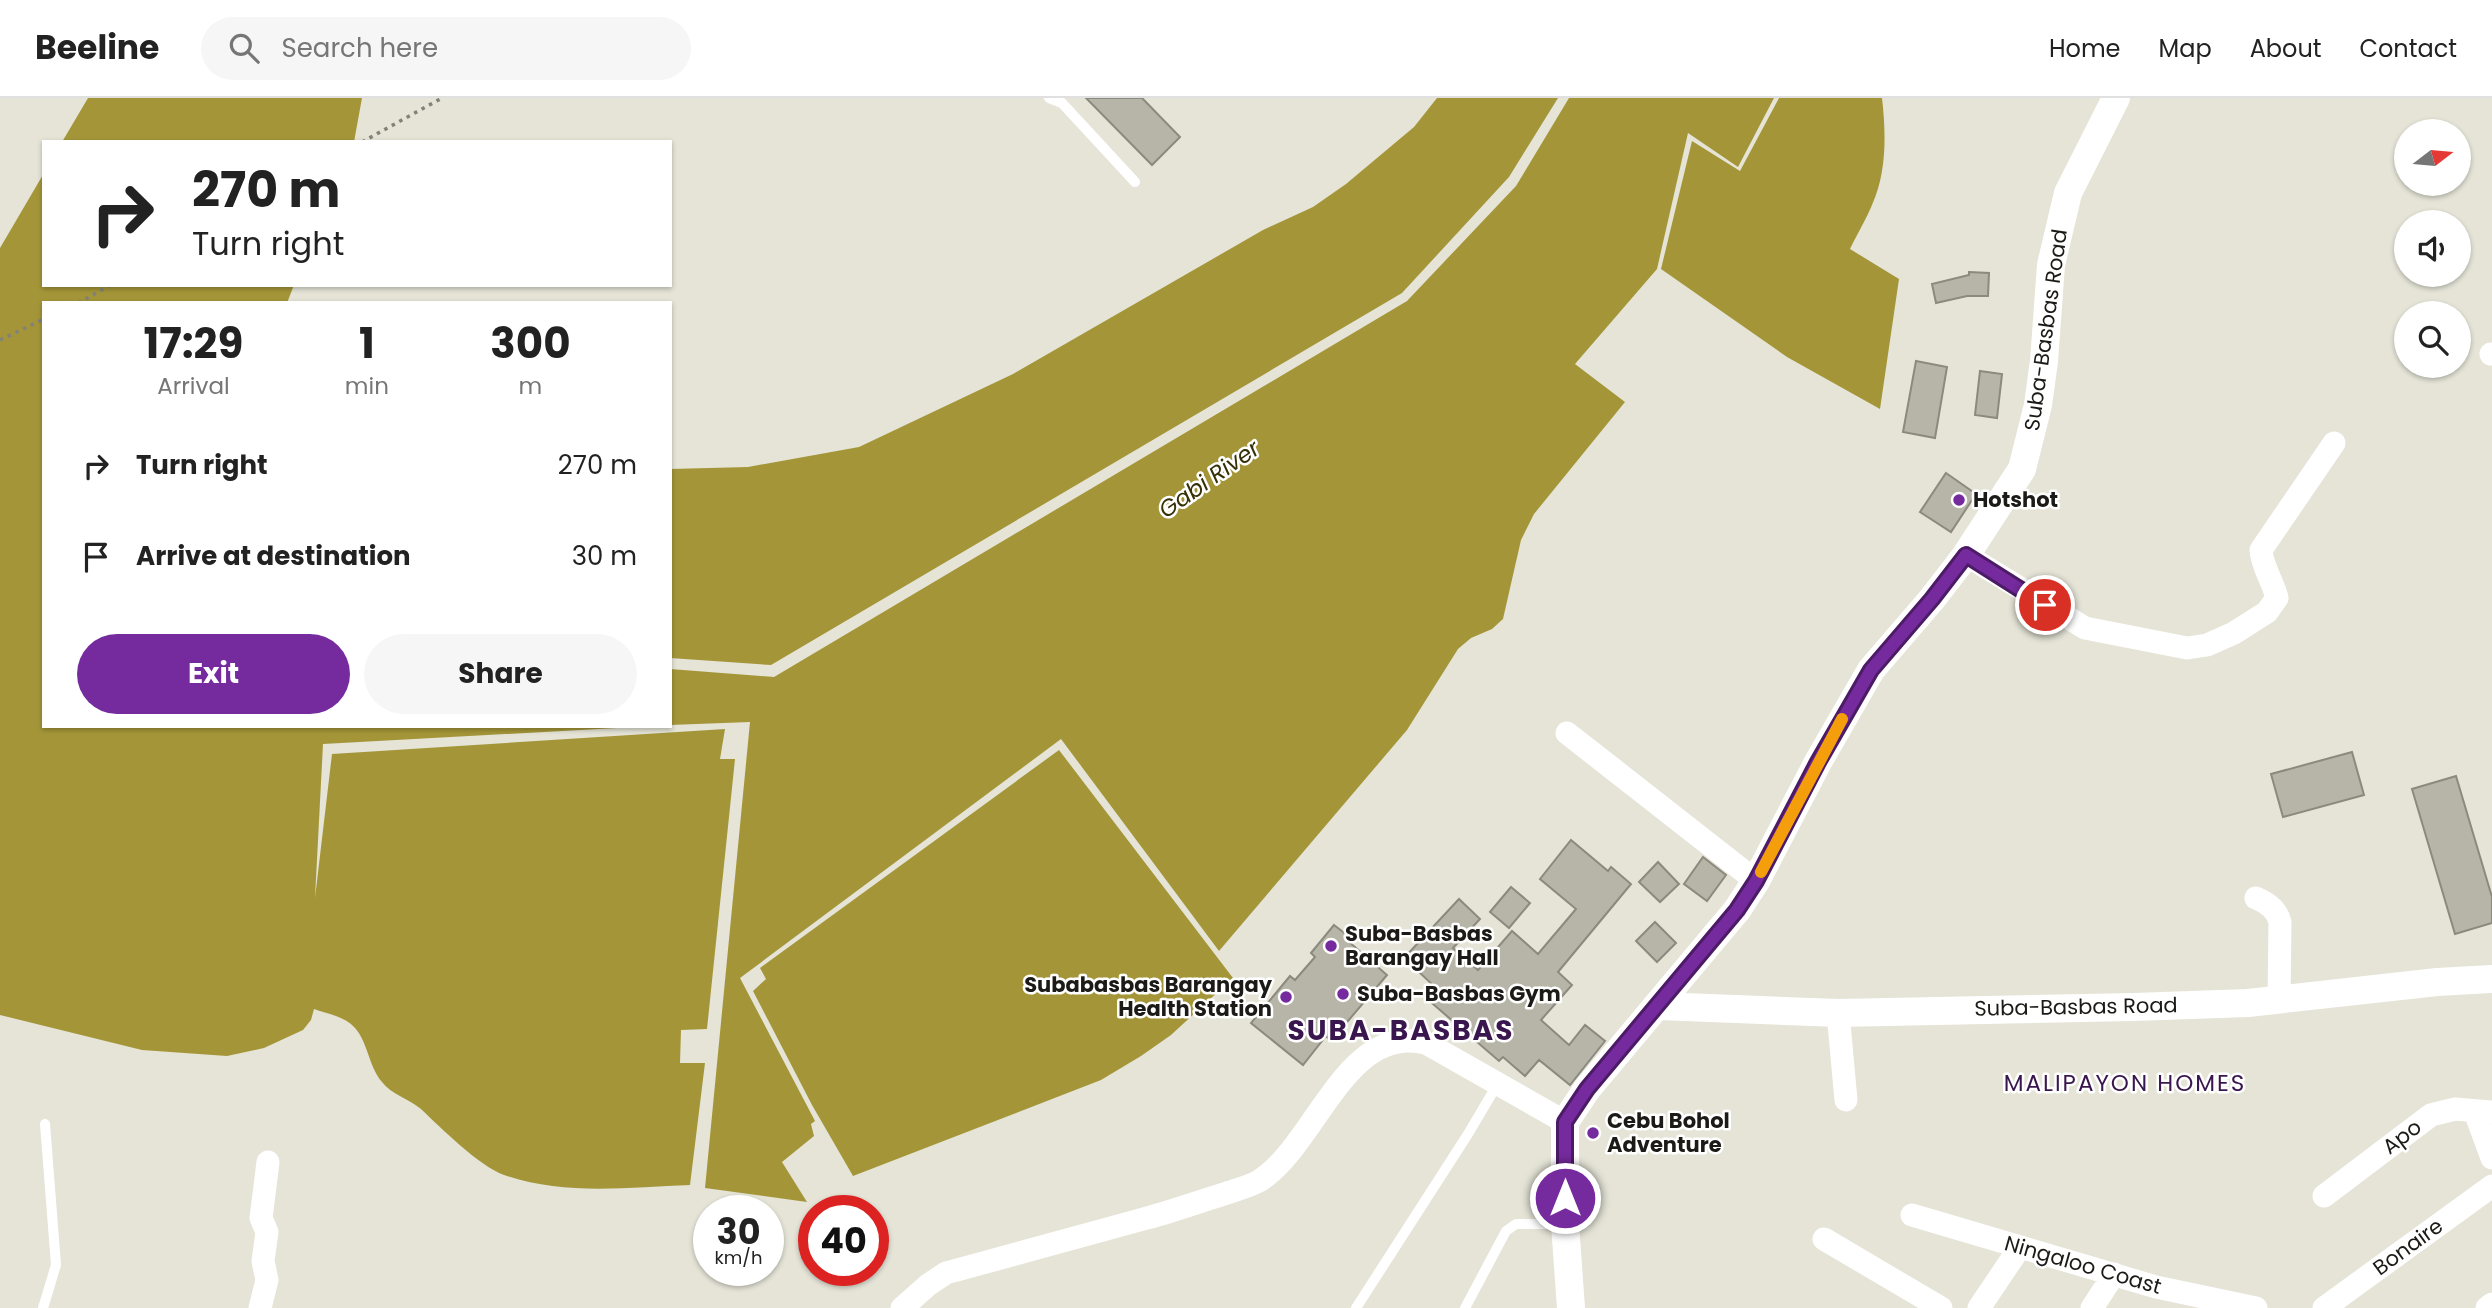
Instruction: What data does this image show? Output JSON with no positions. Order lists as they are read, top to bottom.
{
  "streets": {
    "street": [
      "Suba-Basbas Road",
      "Apo",
      "Bonaire",
      "Ningaloo Coast"
    ]
  },
  "districts": ["SUBA-BASBAS", "MALIPAYON HOMES"],
  "water": ["Gabi River"],
  "places": [
    "Hotshot",
    "Suba-Basbas Barangay Hall",
    "Suba-Basbas Gym",
    "Subabasbas Barangay Health Station",
    "Cebu Bohol Adventure"
  ],
  "north": "right",
  "page": {
    "header": "Beeline",
    "search": "Search here",
    "nav": [
      "Home",
      "Map",
      "About",
      "Contact"
    ],
    "turn": ["270 m", "Turn right"],
    "eta": [
      "17:29",
      "Arrival",
      "1",
      "min",
      "300",
      "m"
    ],
    "list": [
      {
        "name": "Turn right",
        "value": "270 m"
      },
      {
        "name": "Arrive at destination",
        "value": "30 m"
      }
    ],
    "buttons": ["Exit", "Share"],
    "speed": "30 km/h",
    "limit": "40"
  }
}
